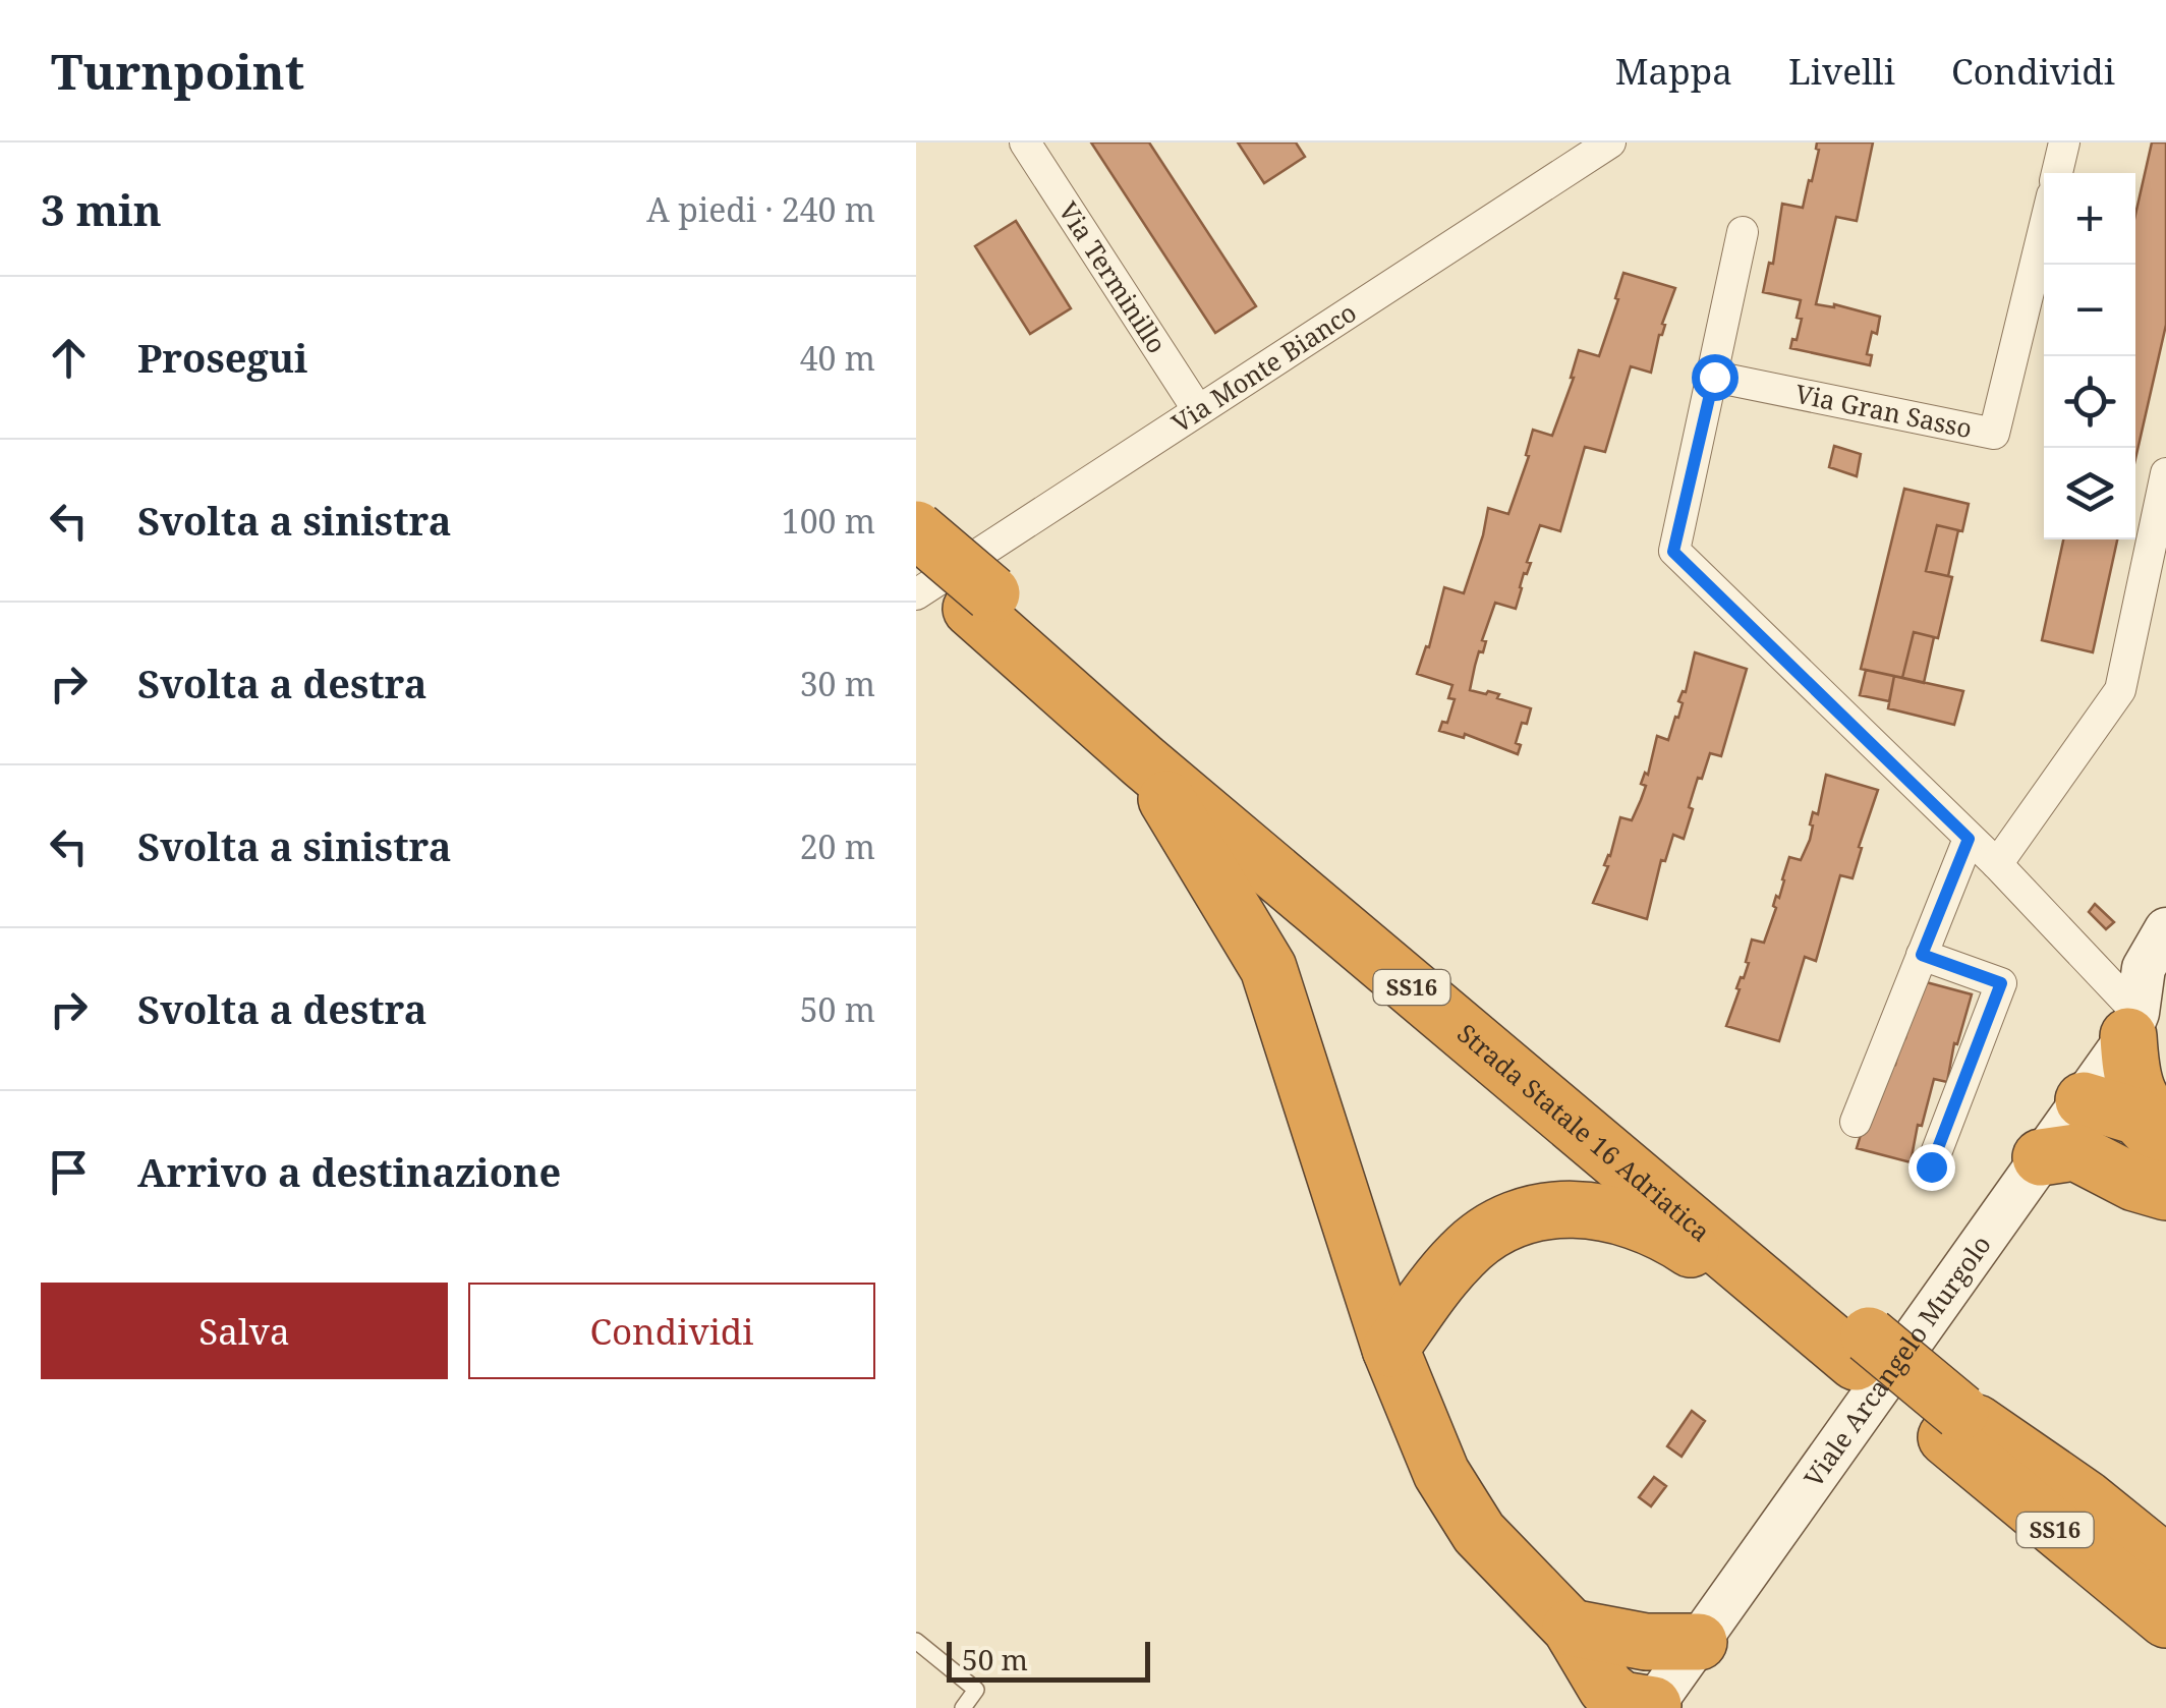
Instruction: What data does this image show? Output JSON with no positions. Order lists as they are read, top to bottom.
{
  "streets": {
    "highway": ["SS16", "Strada Statale 16 Adriatica"],
    "main road": ["Viale Arcangelo Murgolo"],
    "street": ["Via Terminillo", "Via Monte Bianco", "Via Gran Sasso"]
  },
  "crossings": [
    ["Via Terminillo", "Via Monte Bianco"]
  ],
  "scale_bar": "50 m",
  "page": {
    "header": "Turnpoint",
    "nav": ["Mappa", "Livelli", "Condividi"],
    "heading": ["3 min", "A piedi · 240 m"],
    "map_buttons": ["+", "−"],
    "list": [
      ["Prosegui", "40 m"],
      ["Svolta a sinistra", "100 m"],
      ["Svolta a destra", "30 m"],
      ["Svolta a sinistra", "20 m"],
      ["Svolta a destra", "50 m"],
      "Arrivo a destinazione"
    ],
    "buttons": ["Salva", "Condividi"],
    "scale": "50 m"
  }
}
